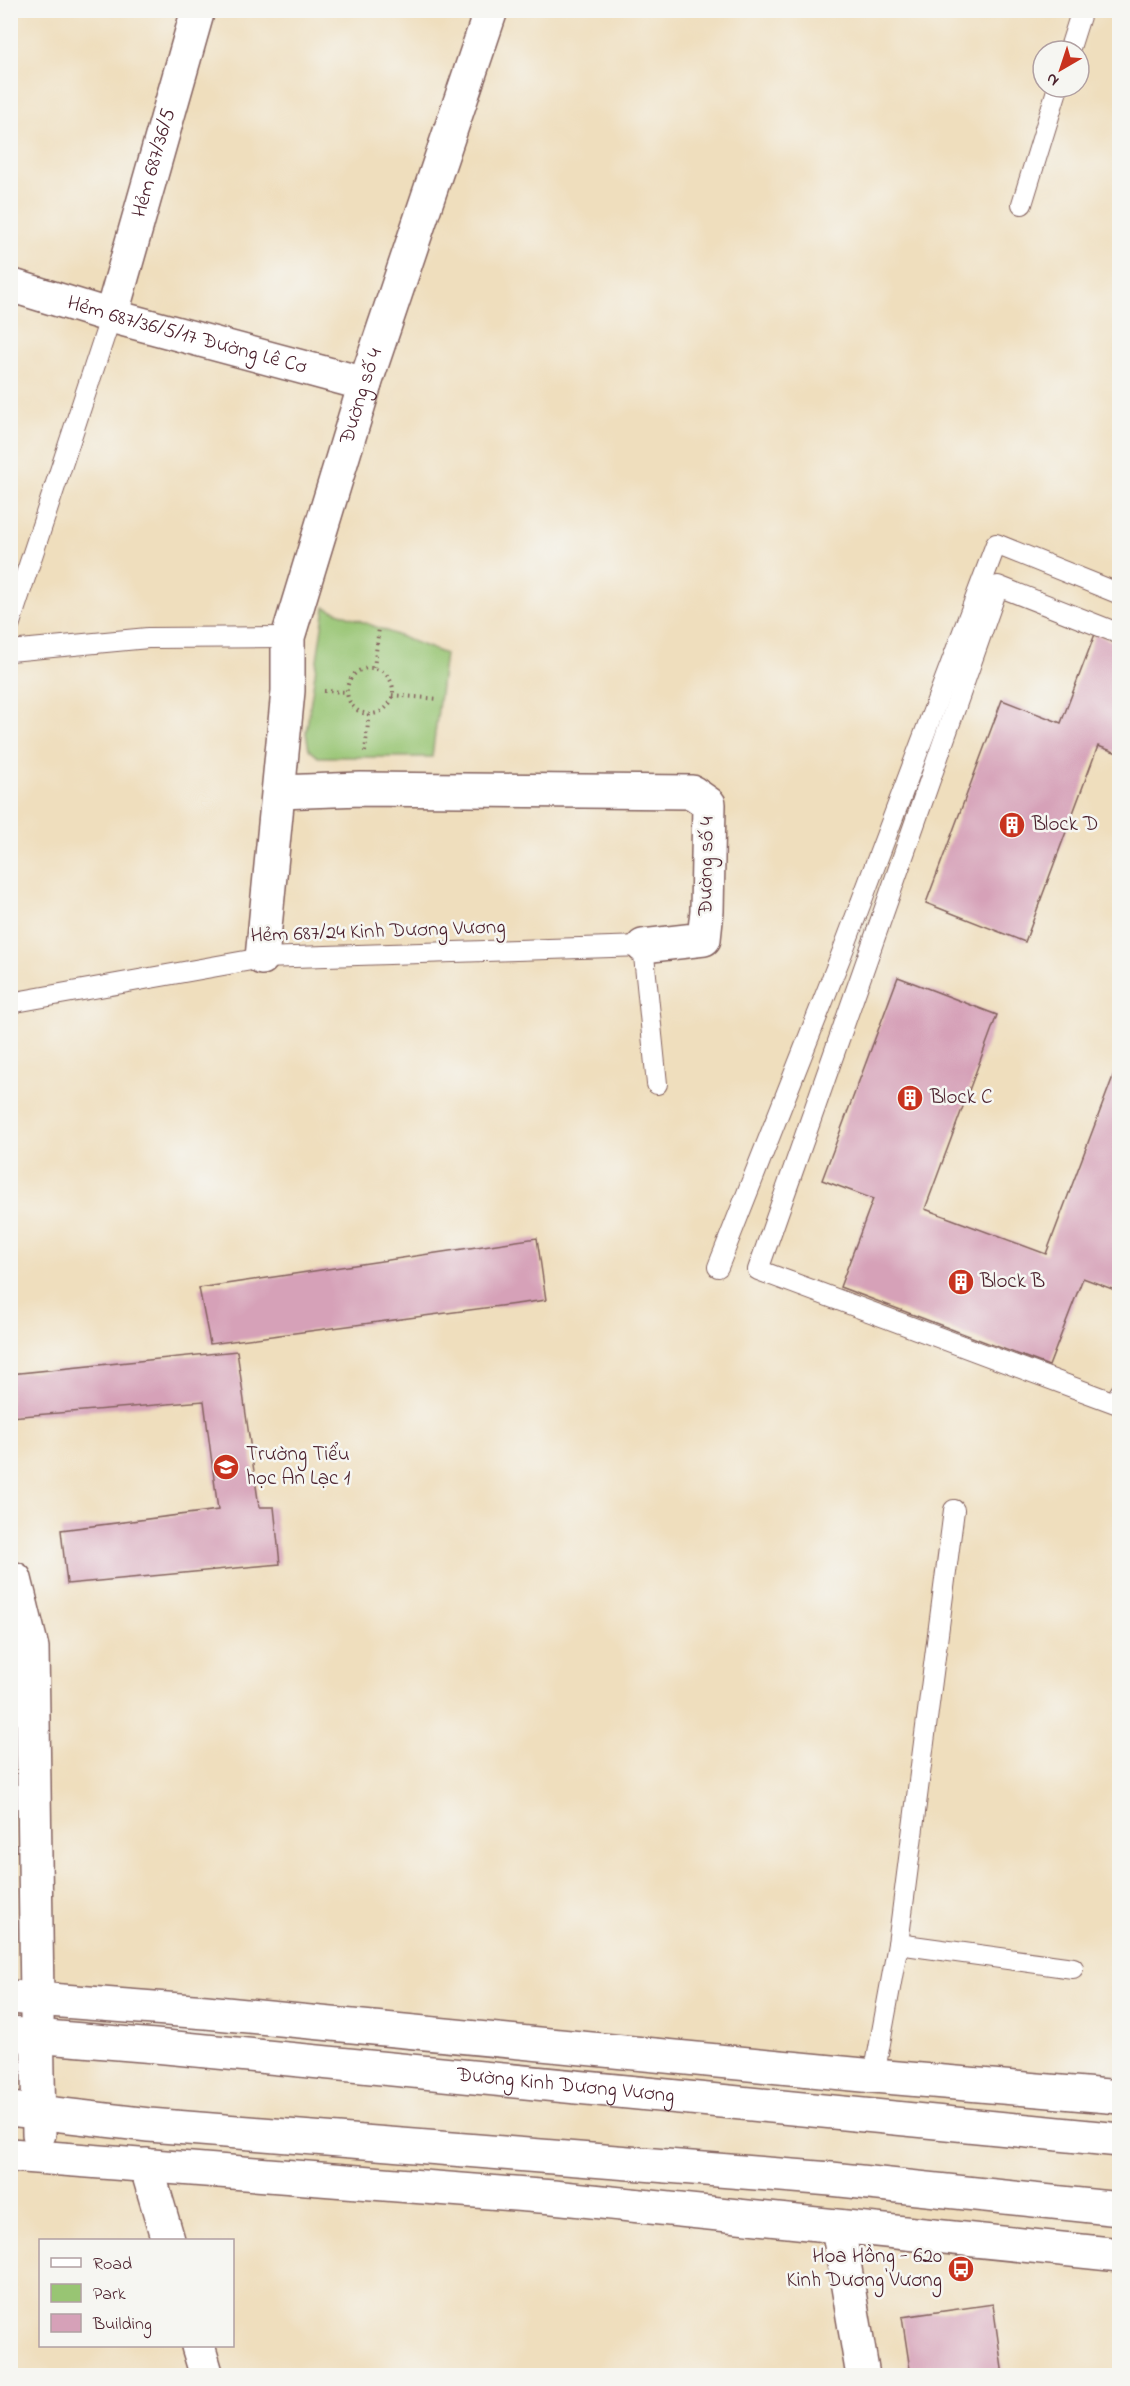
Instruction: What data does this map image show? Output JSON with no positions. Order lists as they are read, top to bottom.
{
  "streets": {
    "main road": [
      "Hẻm 687/36/5",
      "Hẻm 687/36/5/17 Đường Lê Cơ",
      "Đường số 4",
      "Đường Kinh Dương Vương"
    ],
    "lane": ["Hẻm 687/24 Kinh Dương Vương"]
  },
  "crossings": [
    ["Hẻm 687/36/5", "Hẻm 687/36/5/17 Đường Lê Cơ"],
    ["Hẻm 687/36/5/17 Đường Lê Cơ", "Đường số 4"],
    ["Đường số 4", "Hẻm 687/24 Kinh Dương Vương"]
  ],
  "places": {
    "building": ["Block D", "Block C", "Block B"],
    "school or university": ["Trường Tiểu học An Lạc 1"],
    "bus stop": ["Hoa Hồng - 620 Kinh Dương Vương"]
  },
  "legend": ["Road", "Park", "Building"],
  "north": "bottom left"
}
